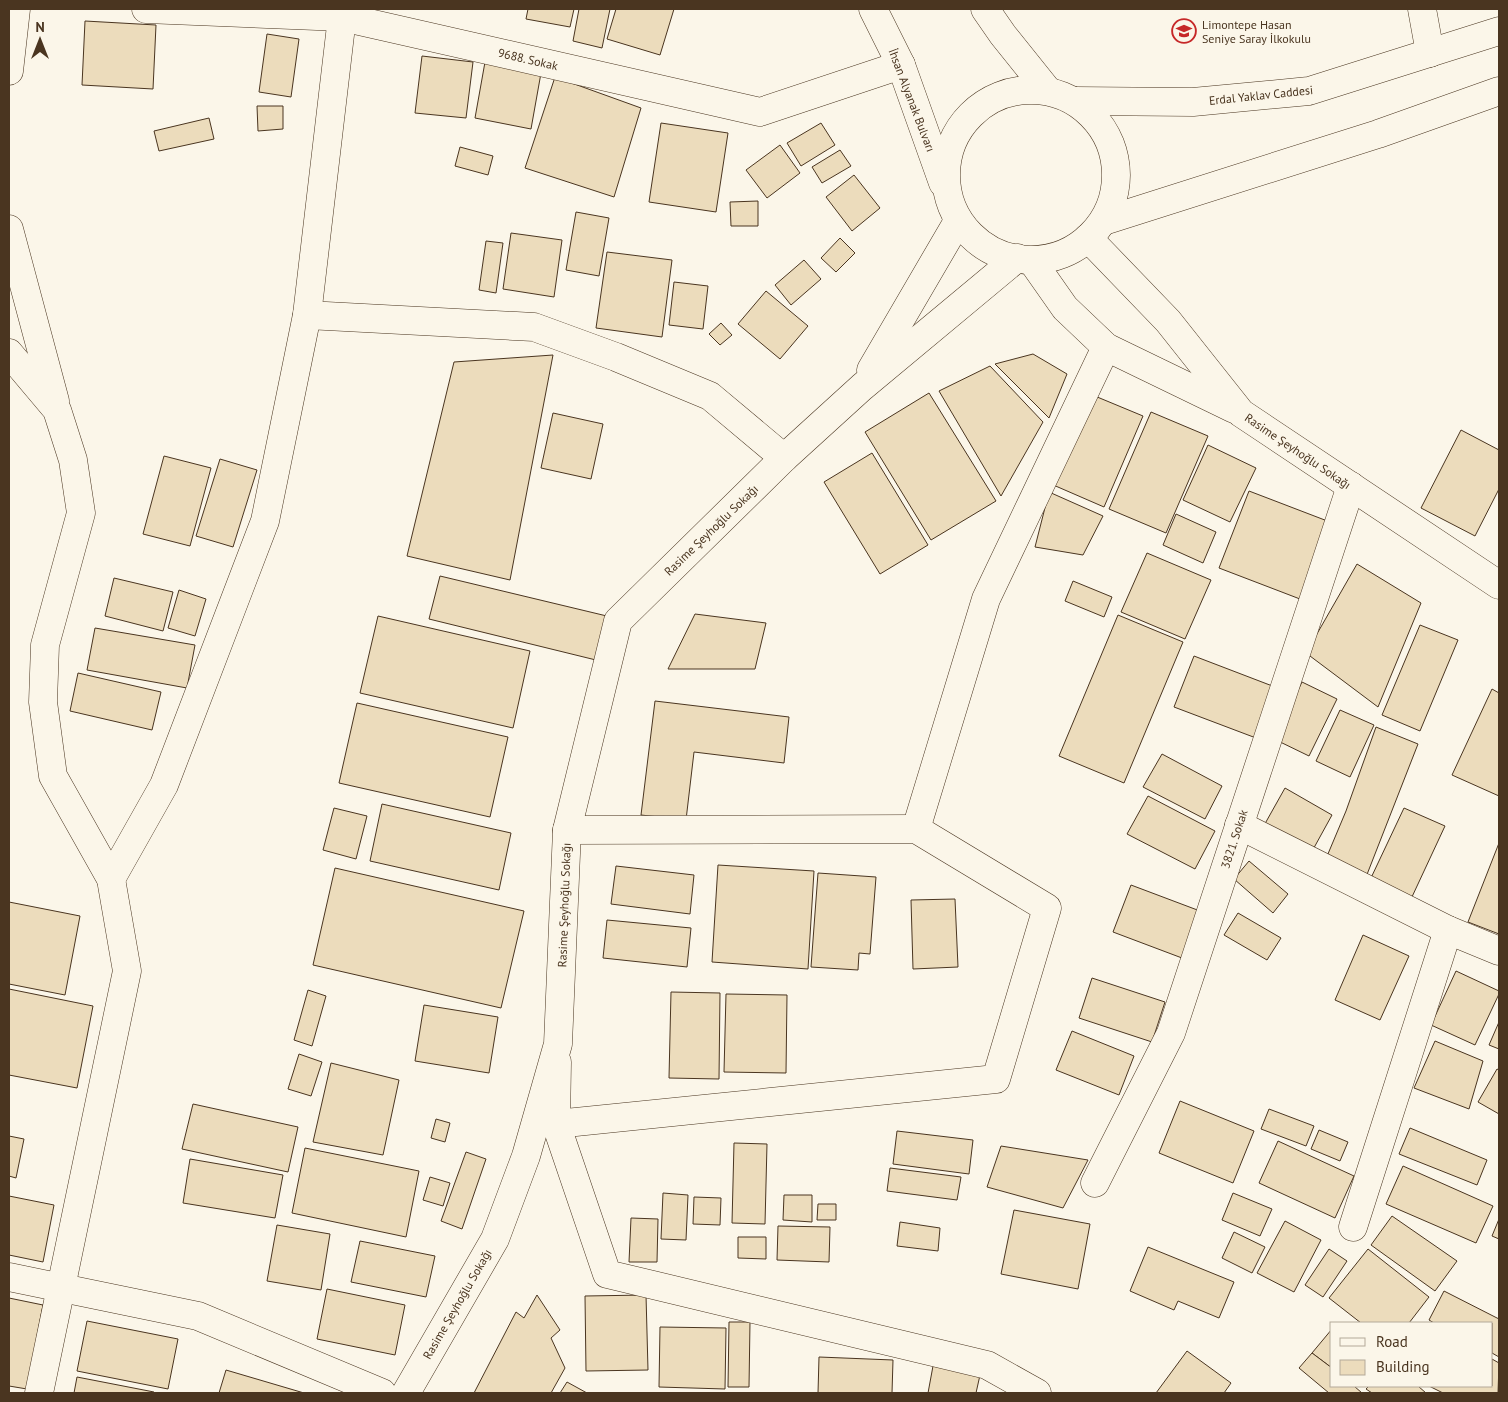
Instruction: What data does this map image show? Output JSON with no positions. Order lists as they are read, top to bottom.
{
  "streets": {
    "street": [
      "9688. Sokak",
      "Erdal Yaklav Caddesi",
      "İhsan Alyanak Bulvarı",
      "Rasime Şeyhoğlu Sokağı",
      "3821. Sokak"
    ]
  },
  "crossings": [
    ["9688. Sokak", "İhsan Alyanak Bulvarı"],
    ["Erdal Yaklav Caddesi", "İhsan Alyanak Bulvarı"],
    ["Erdal Yaklav Caddesi", "Rasime Şeyhoğlu Sokağı"],
    ["İhsan Alyanak Bulvarı", "Rasime Şeyhoğlu Sokağı"],
    ["Rasime Şeyhoğlu Sokağı", "3821. Sokak"]
  ],
  "places": {
    "school or university": ["Limontepe Hasan Seniye Saray İlkokulu"]
  },
  "legend": ["Road", "Building"],
  "north": "top"
}
